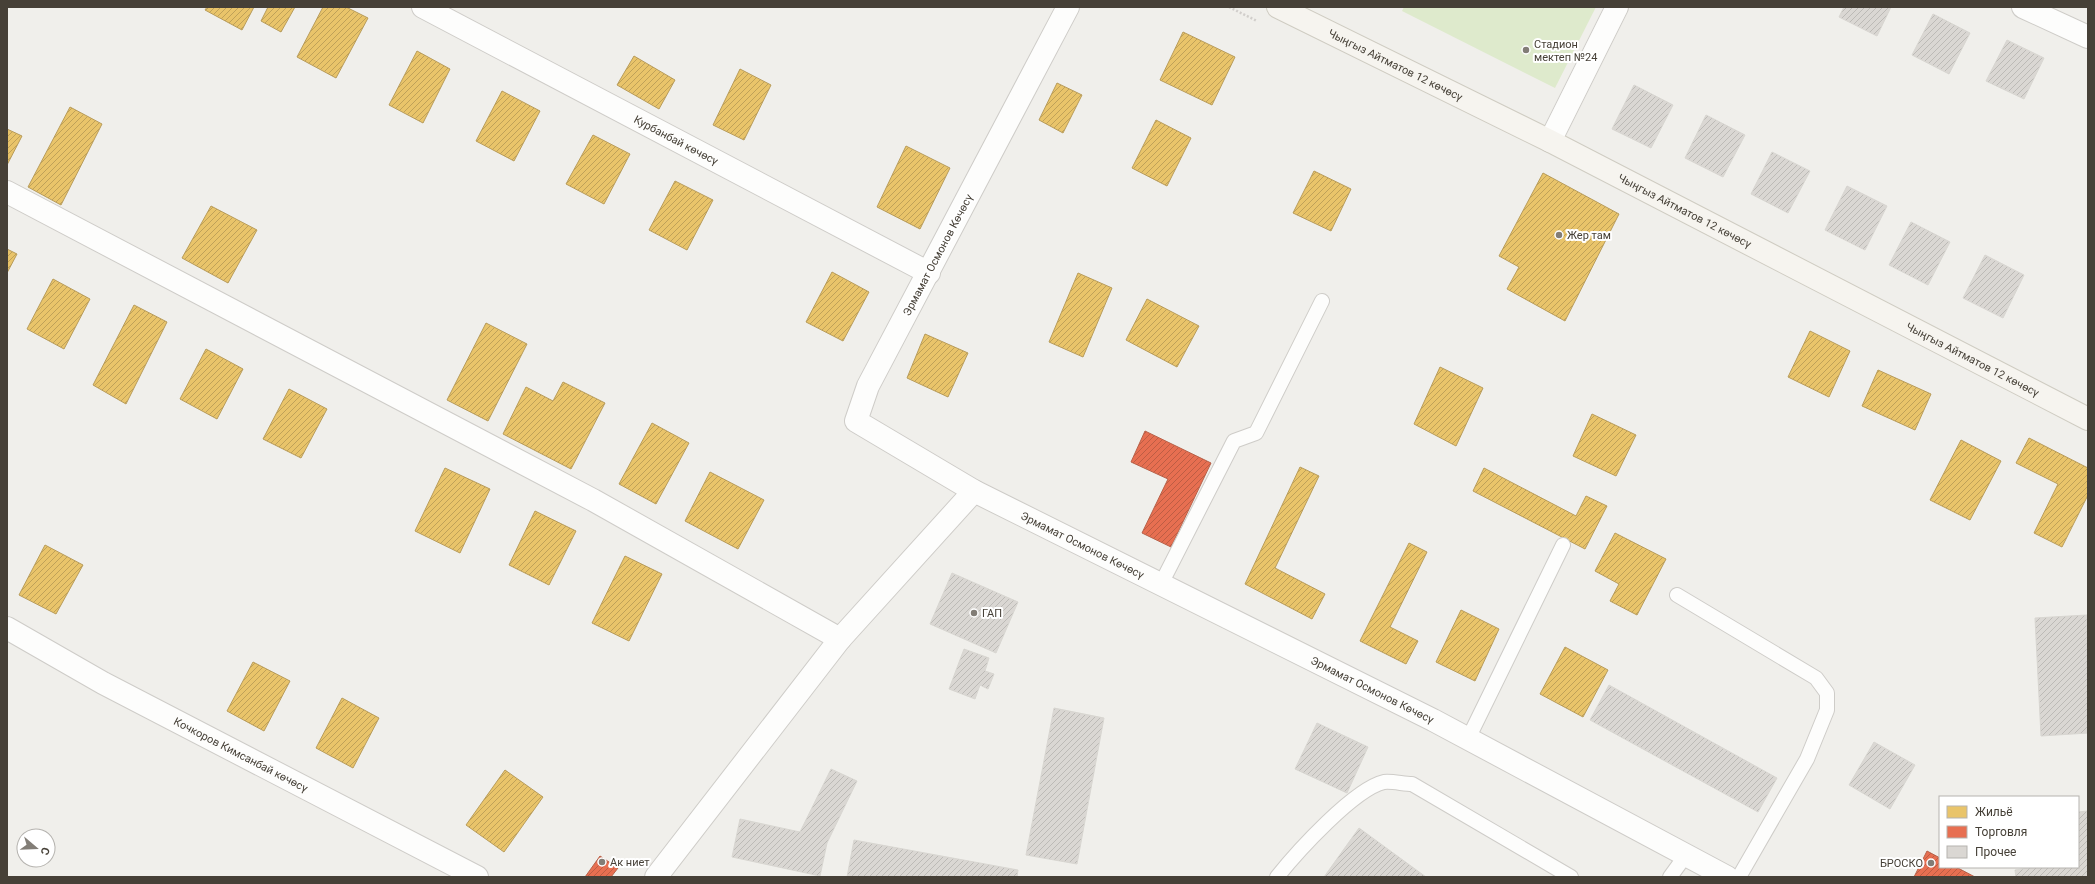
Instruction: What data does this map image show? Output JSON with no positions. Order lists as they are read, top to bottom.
{
  "streets": {
    "main road": ["Чыңгыз Айтматов 12 көчөсү"],
    "street": ["Курбанбай көчөсү", "Эрмамат Осмонов Көчөсү", "Кочкоров Кимсанбай көчөсү"]
  },
  "crossings": [
    ["Курбанбай көчөсү", "Эрмамат Осмонов Көчөсү"]
  ],
  "places": [
    "Стадион мектеп №24",
    "Жер там",
    "ГАП",
    "Ак ниет",
    "БРОСКО"
  ],
  "legend": ["Жильё", "Торговля", "Прочее"],
  "north": "right"
}
